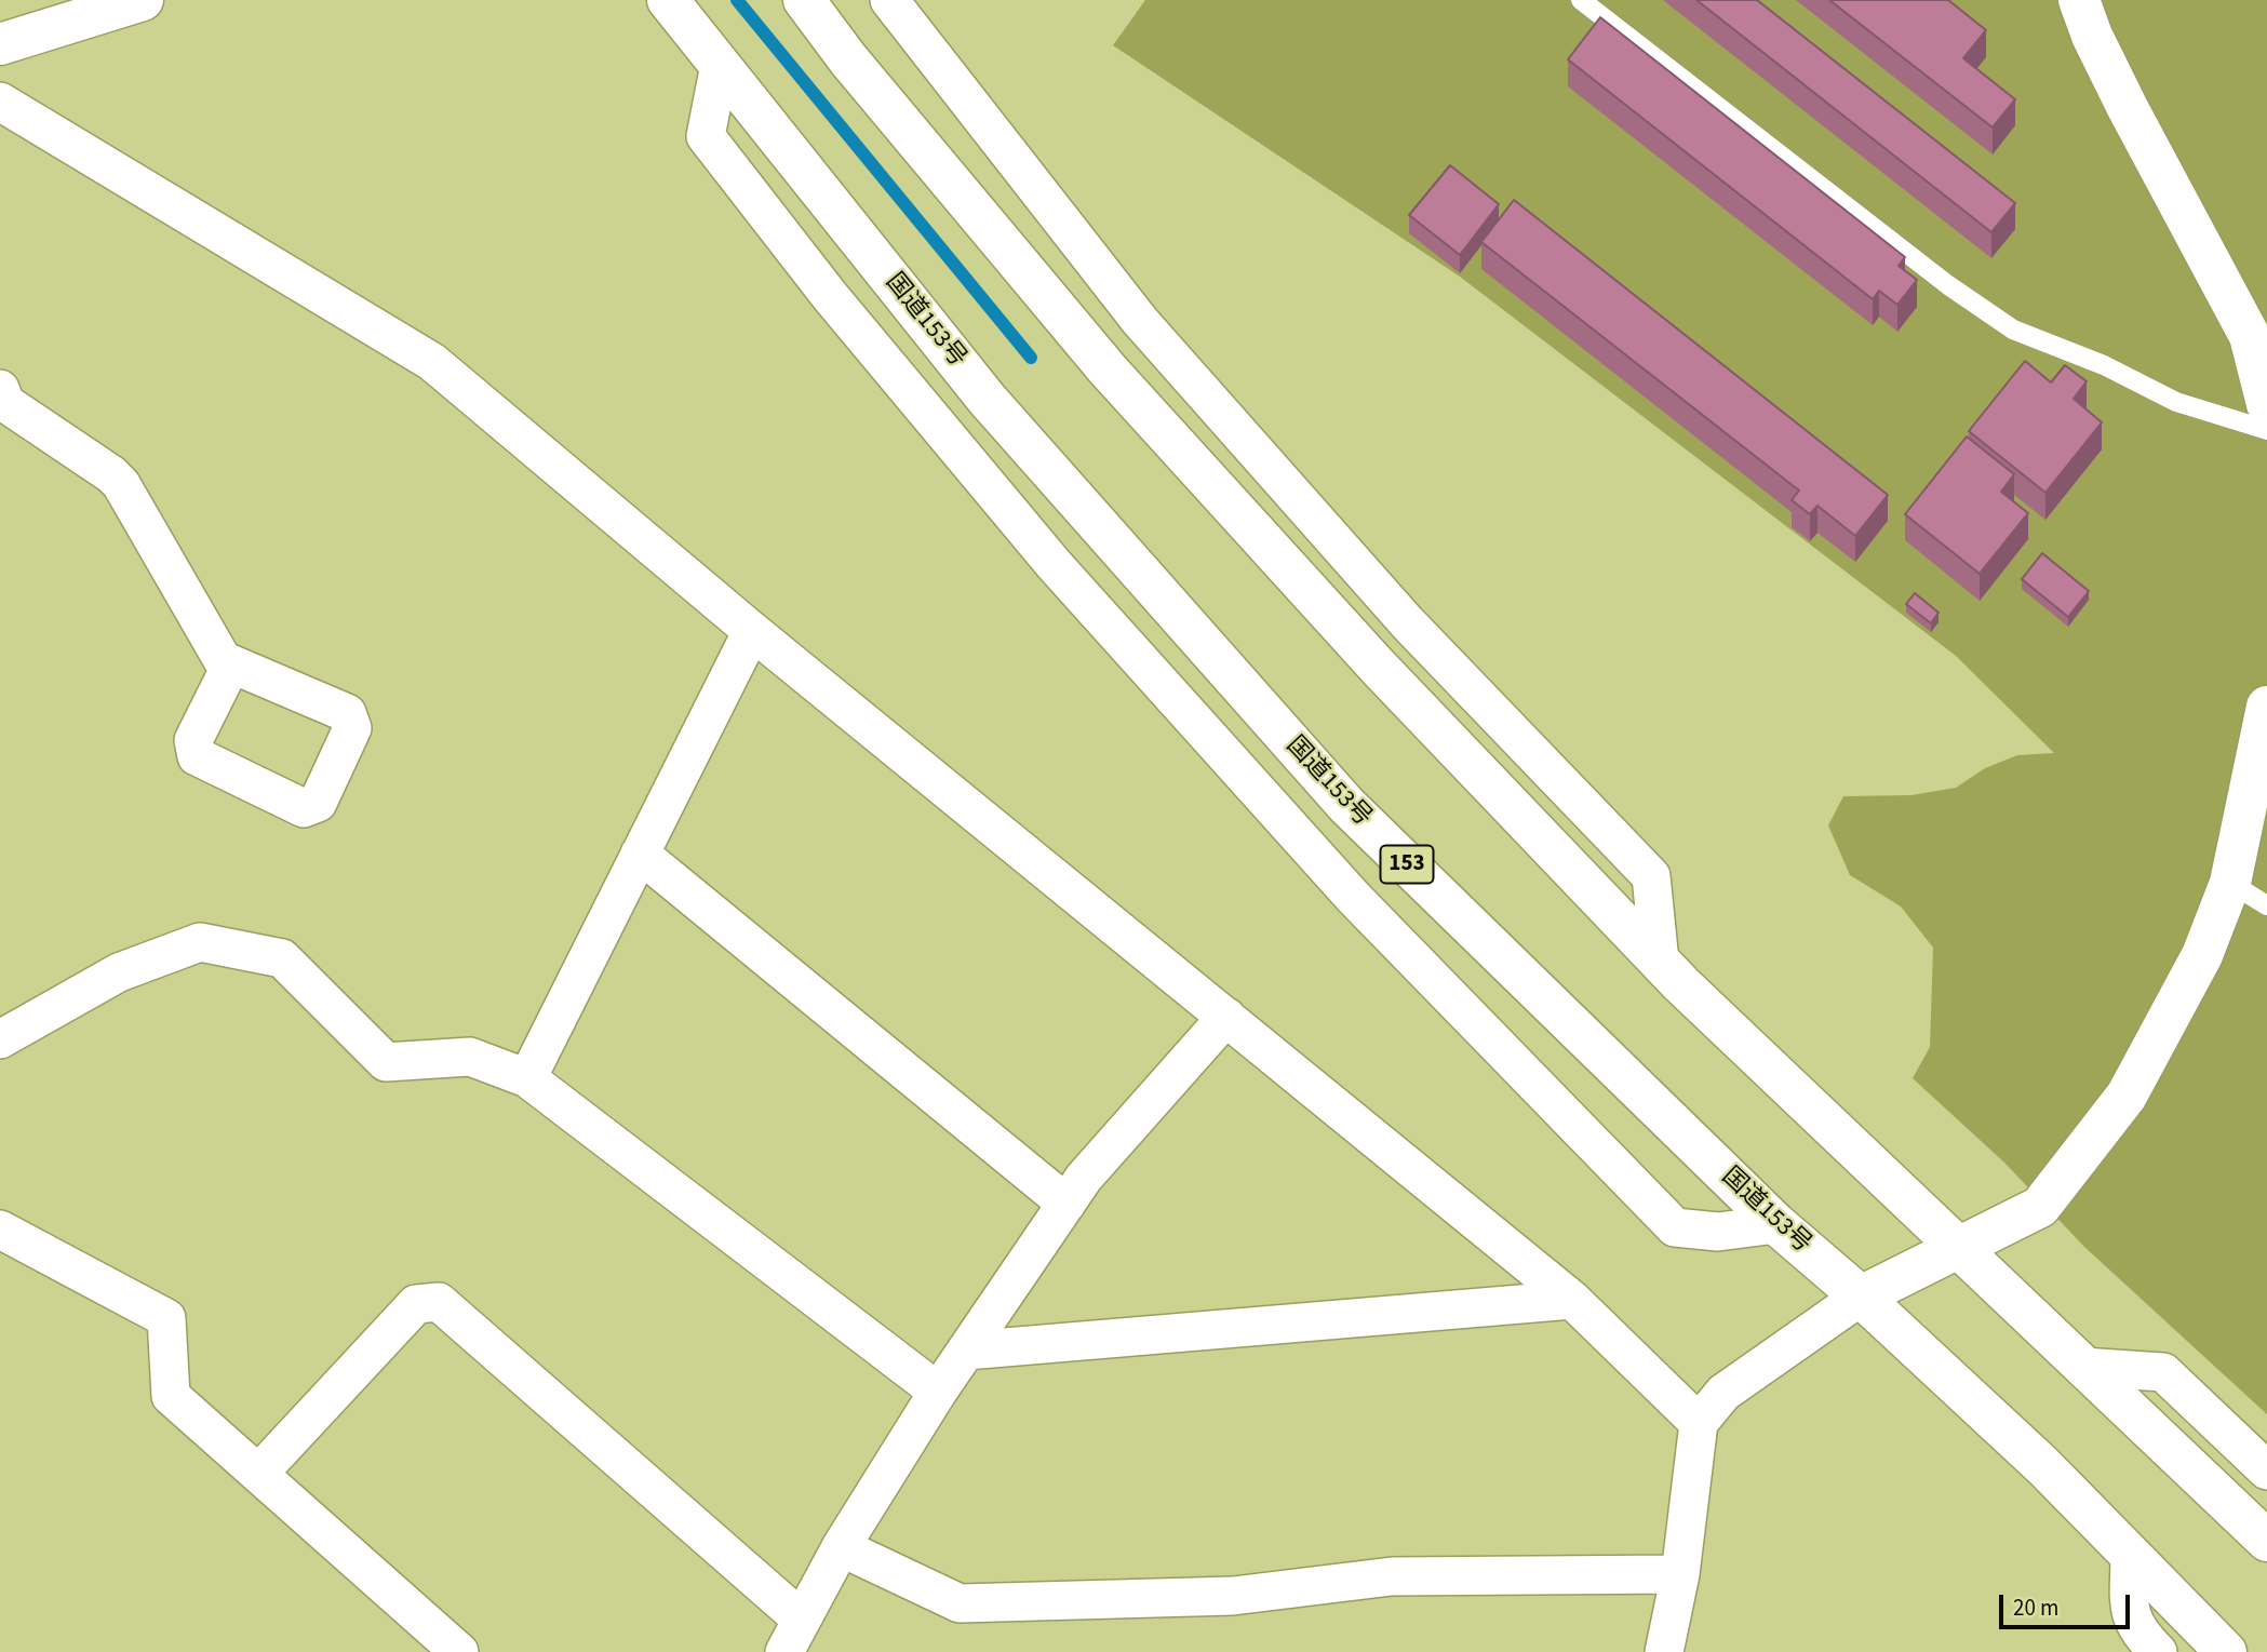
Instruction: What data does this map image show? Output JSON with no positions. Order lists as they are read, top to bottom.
{
  "streets": {
    "main road": ["国道153号", "153"]
  },
  "scale_bar": "20 m"
}
